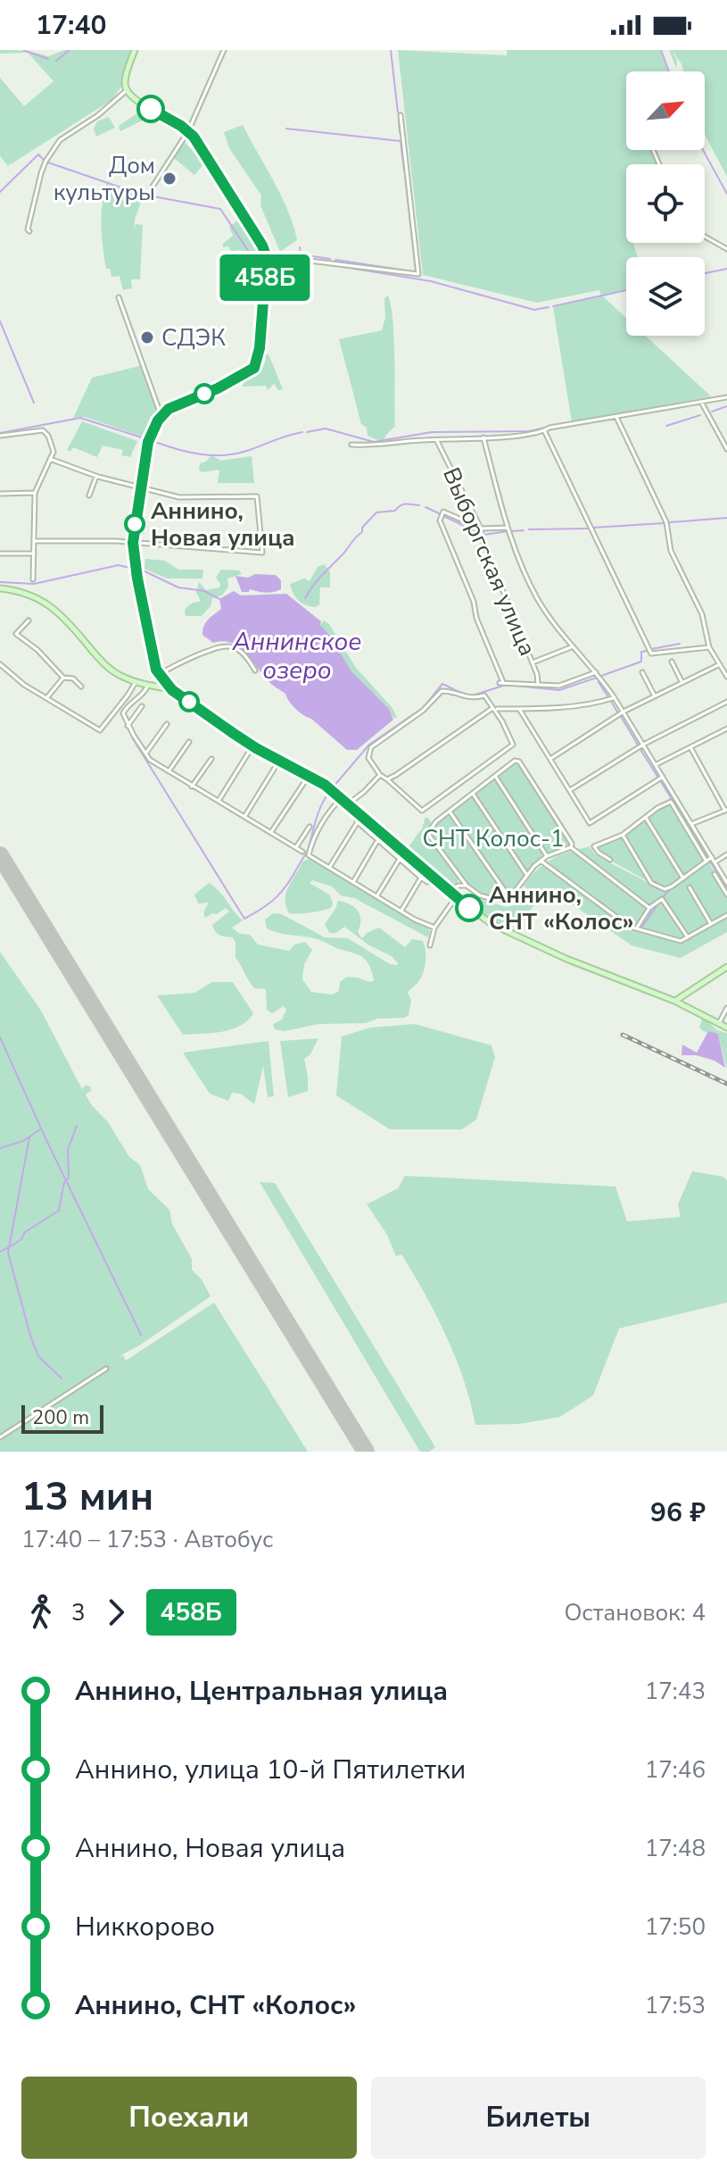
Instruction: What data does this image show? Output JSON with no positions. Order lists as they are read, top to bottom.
{
  "streets": {
    "street": ["Выборгская улица"]
  },
  "water": ["Аннинское озеро"],
  "parks": ["СНТ Колос-1"],
  "places": [
    "Дом культуры",
    "СДЭК",
    "Аннино, Новая улица",
    "Аннино, СНТ «Колос»"
  ],
  "lines": ["bus line 458Б"],
  "scale_bar": "200 m",
  "north": "top right",
  "page": {
    "status": "17:40",
    "on_map": "458Б",
    "scale": "200 m",
    "heading": ["13 мин", "17:40 – 17:53 · Автобус", "96 ₽"],
    "legs": ["3", "458Б", "Остановок: 4"],
    "list": [
      {
        "name": "Аннино, Центральная улица",
        "value": "17:43"
      },
      {
        "name": "Аннино, улица 10-й Пятилетки",
        "value": "17:46"
      },
      {
        "name": "Аннино, Новая улица",
        "value": "17:48"
      },
      {
        "name": "Никкорово",
        "value": "17:50"
      },
      {
        "name": "Аннино, СНТ «Колос»",
        "value": "17:53"
      }
    ],
    "buttons": ["Поехали", "Билеты"]
  }
}
